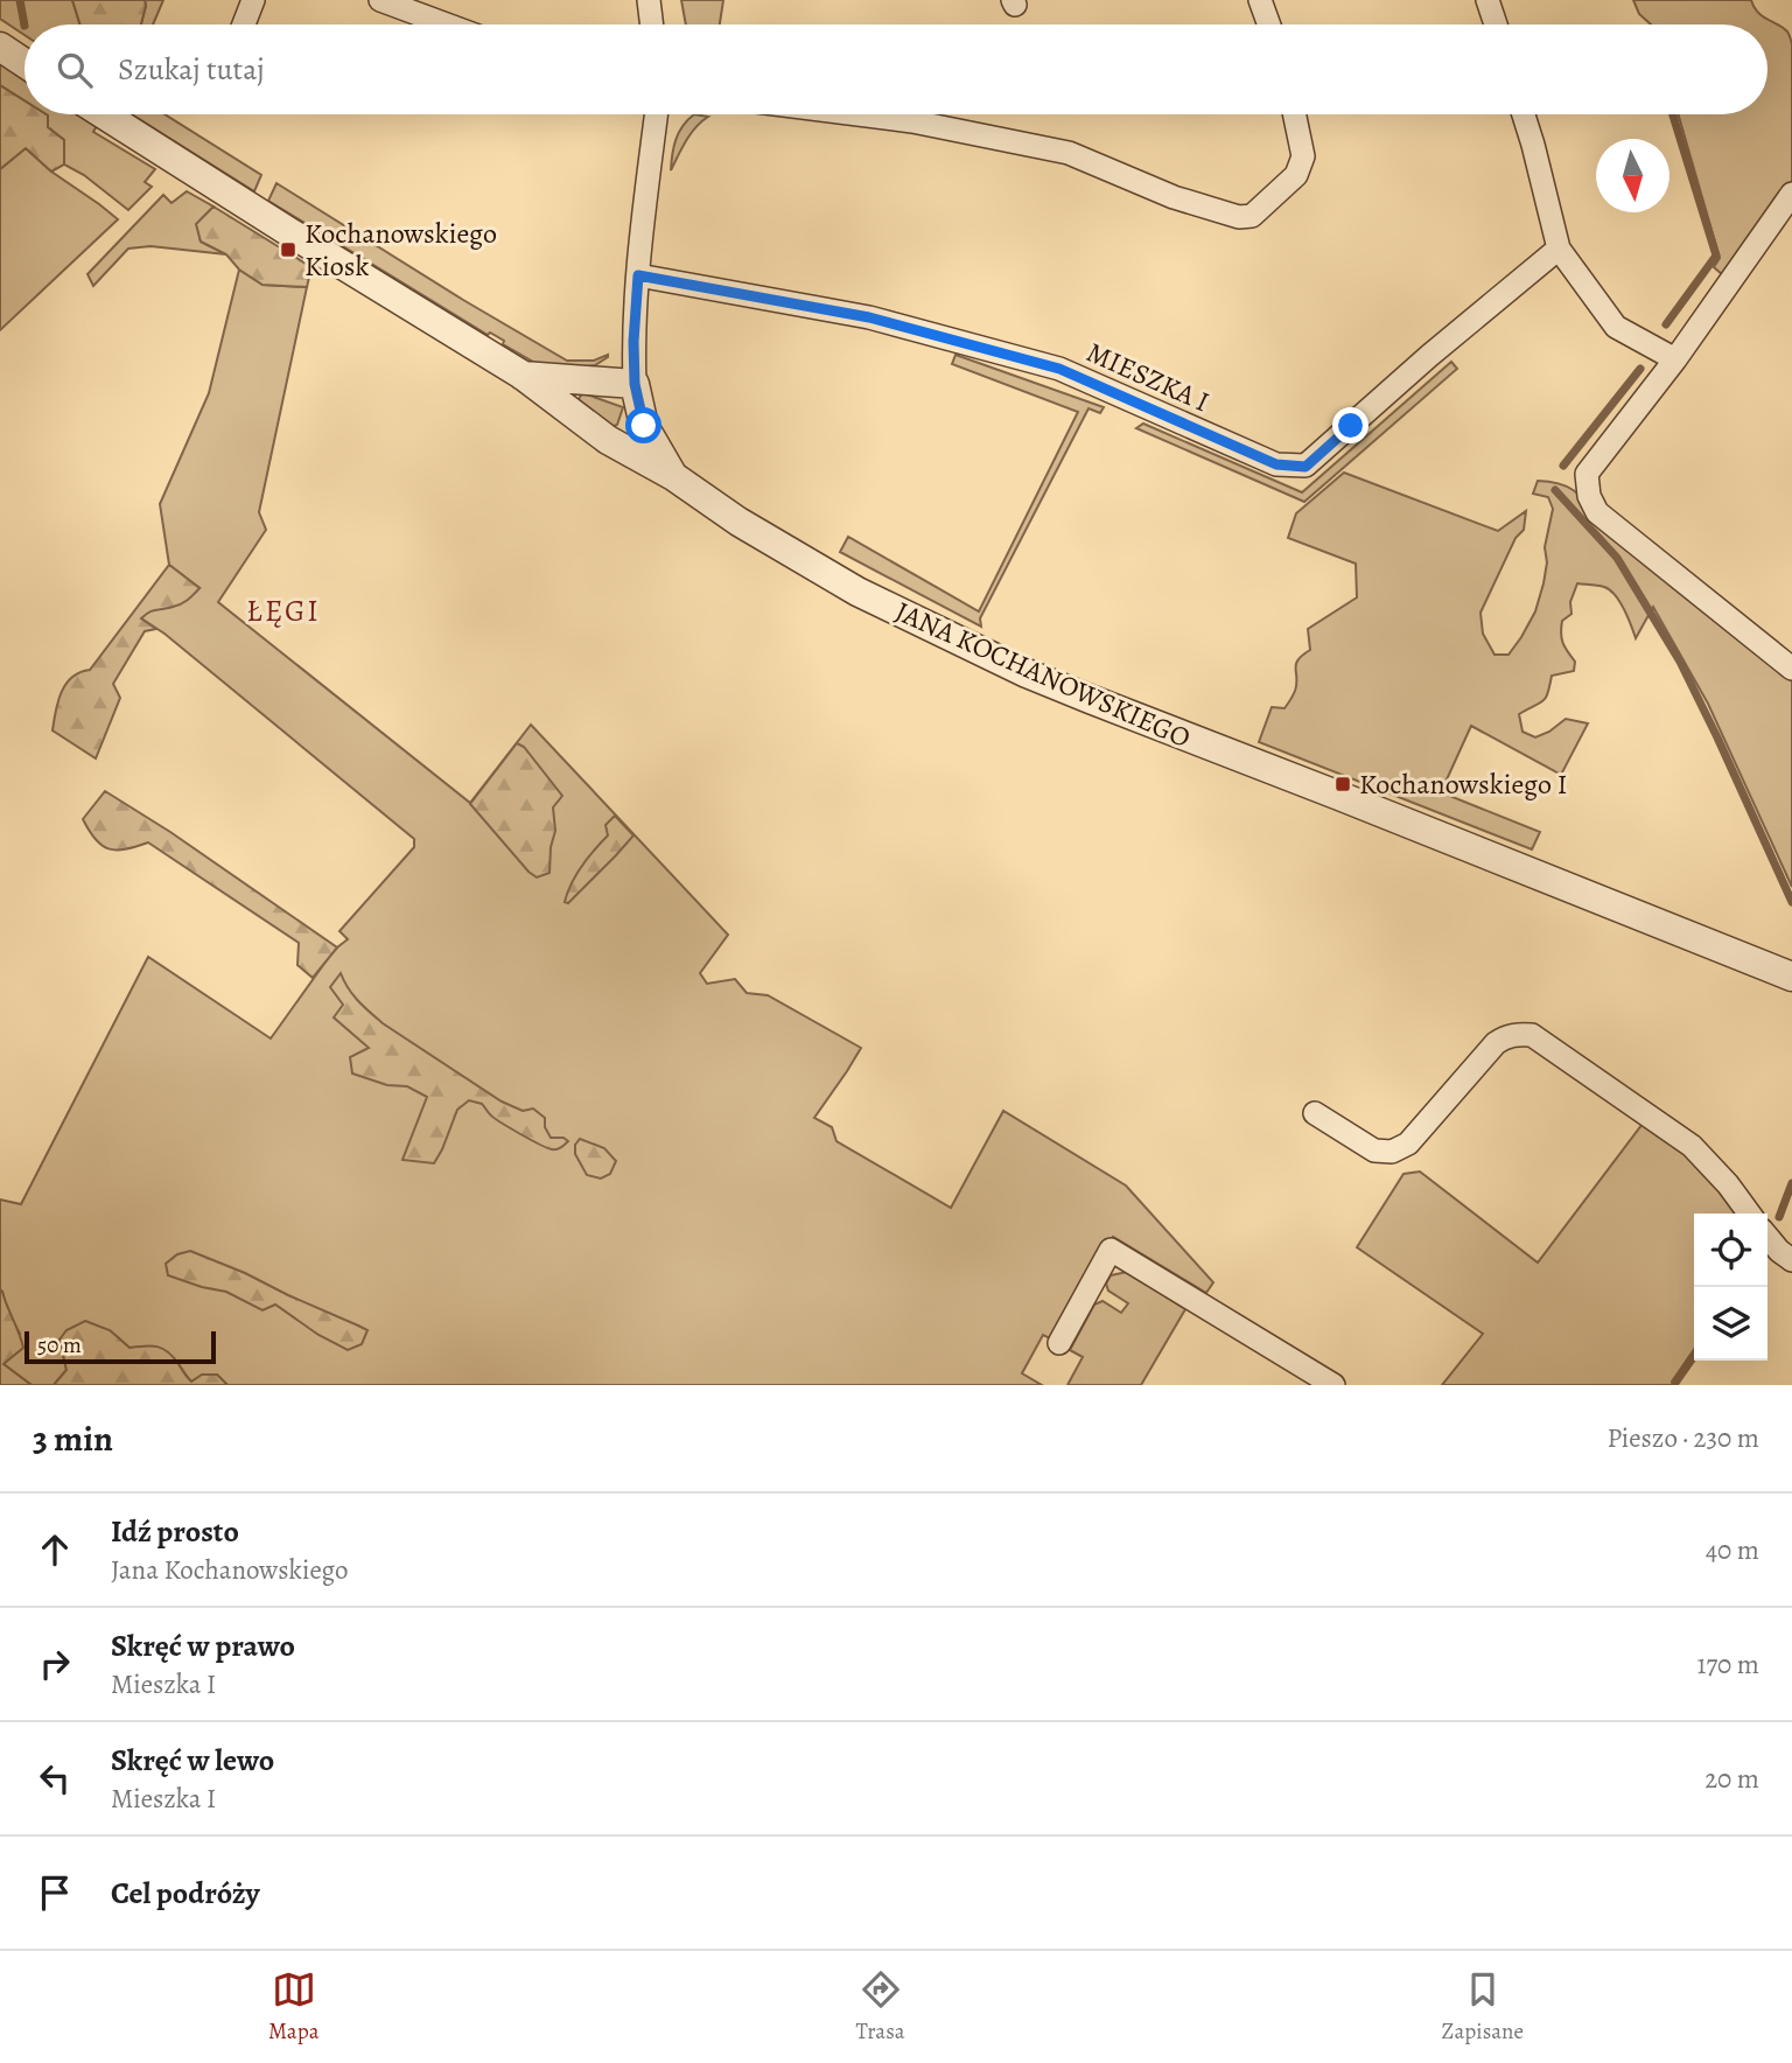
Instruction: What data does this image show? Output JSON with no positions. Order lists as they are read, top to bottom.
{
  "streets": {
    "street": ["MIESZKA I", "JANA KOCHANOWSKIEGO"]
  },
  "crossings": [
    ["MIESZKA I", "JANA KOCHANOWSKIEGO"]
  ],
  "districts": ["ŁĘGI"],
  "places": {
    "transit": ["Kochanowskiego Kiosk", "Kochanowskiego I"]
  },
  "scale_bar": "50 m",
  "north": "bottom",
  "page": {
    "search": "Szukaj tutaj",
    "scale": "50 m",
    "heading": ["3 min", "Pieszo · 230 m"],
    "list": [
      ["Idź prosto", "Jana Kochanowskiego", "40 m"],
      ["Skręć w prawo", "Mieszka I", "170 m"],
      ["Skręć w lewo", "Mieszka I", "20 m"],
      "Cel podróży"
    ],
    "nav": ["Mapa", "Trasa", "Zapisane"]
  }
}
